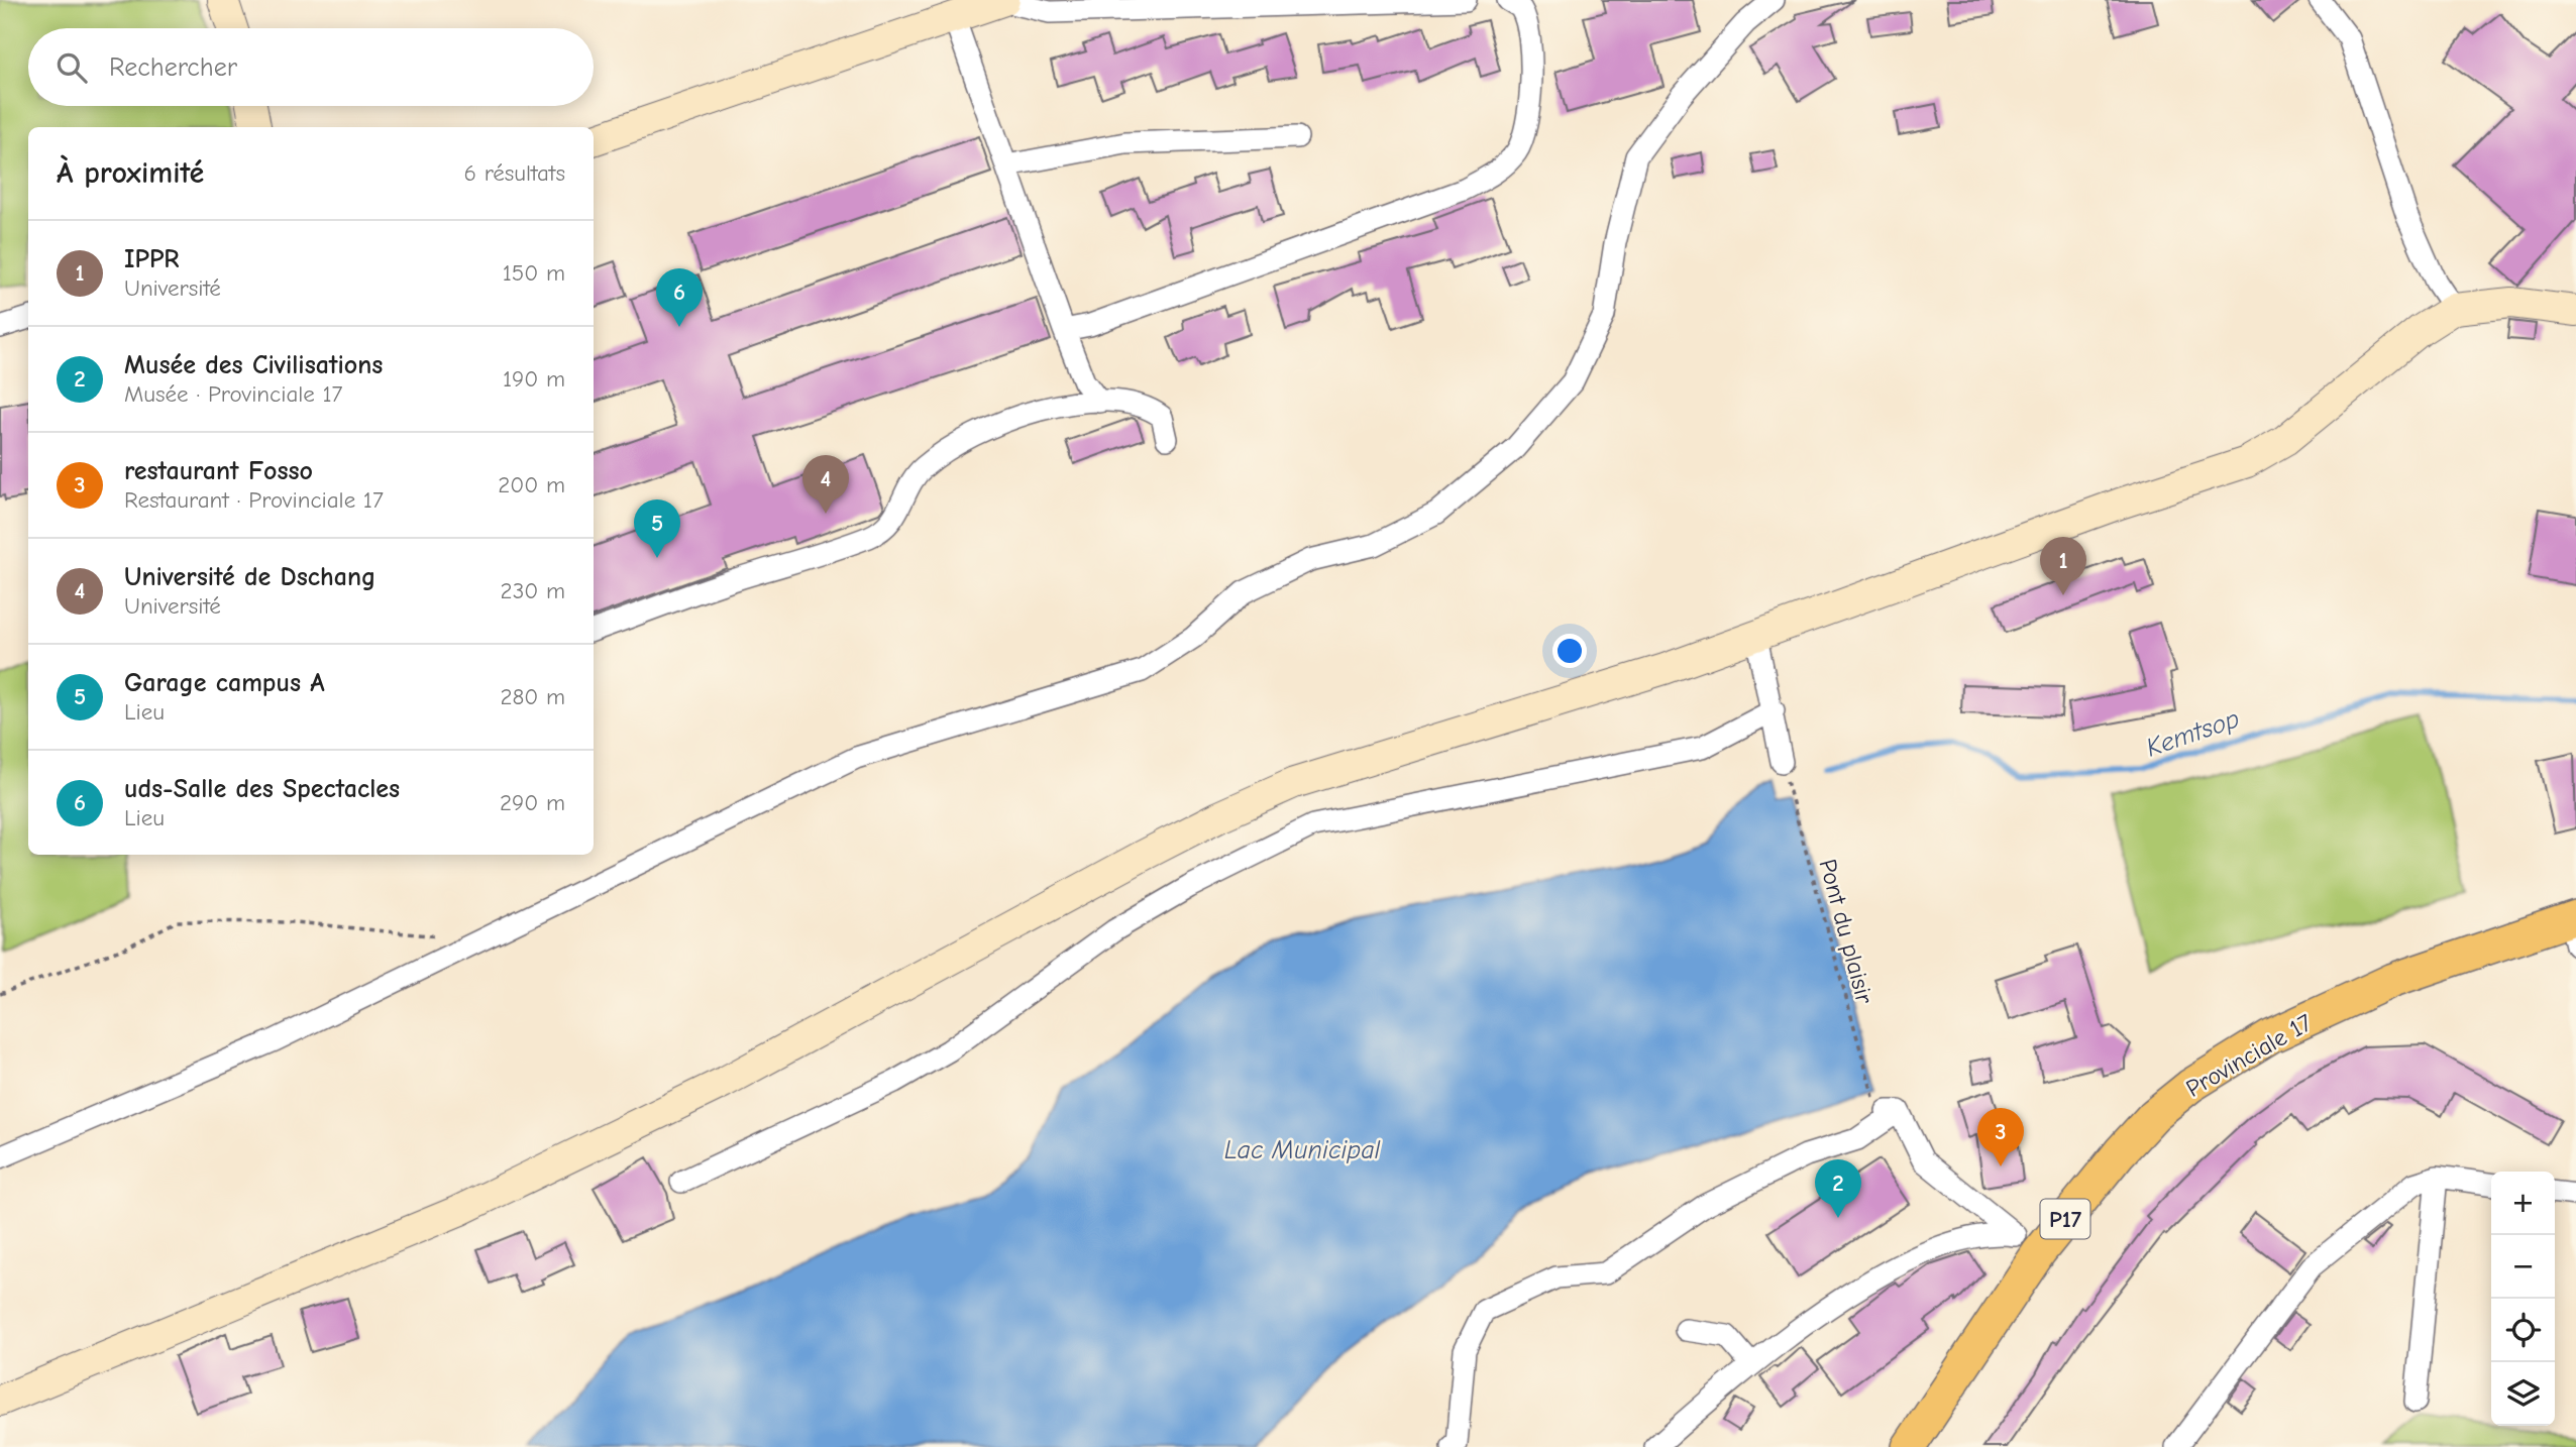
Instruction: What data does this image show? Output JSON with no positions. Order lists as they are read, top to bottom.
{
  "streets": {
    "main road": ["Provinciale 17", "P17"],
    "path": ["Pont du plaisir"]
  },
  "water": ["Kemtsop", "Lac Municipal"],
  "page": {
    "search": "Rechercher",
    "heading": ["À proximité", "6 résultats"],
    "list": [
      {
        "mark": "1",
        "name": "IPPR",
        "note": "Université",
        "value": "150 m"
      },
      {
        "mark": "2",
        "name": "Musée des Civilisations",
        "note": "Musée · Provinciale 17",
        "value": "190 m"
      },
      {
        "mark": "3",
        "name": "restaurant Fosso",
        "note": "Restaurant · Provinciale 17",
        "value": "200 m"
      },
      {
        "mark": "4",
        "name": "Université de Dschang",
        "note": "Université",
        "value": "230 m"
      },
      {
        "mark": "5",
        "name": "Garage campus A",
        "note": "Lieu",
        "value": "280 m"
      },
      {
        "mark": "6",
        "name": "uds-Salle des Spectacles",
        "note": "Lieu",
        "value": "290 m"
      }
    ],
    "pins": [
      "6",
      "4",
      "5",
      "1",
      "3",
      "2"
    ],
    "map_buttons": ["+", "−"]
  }
}
